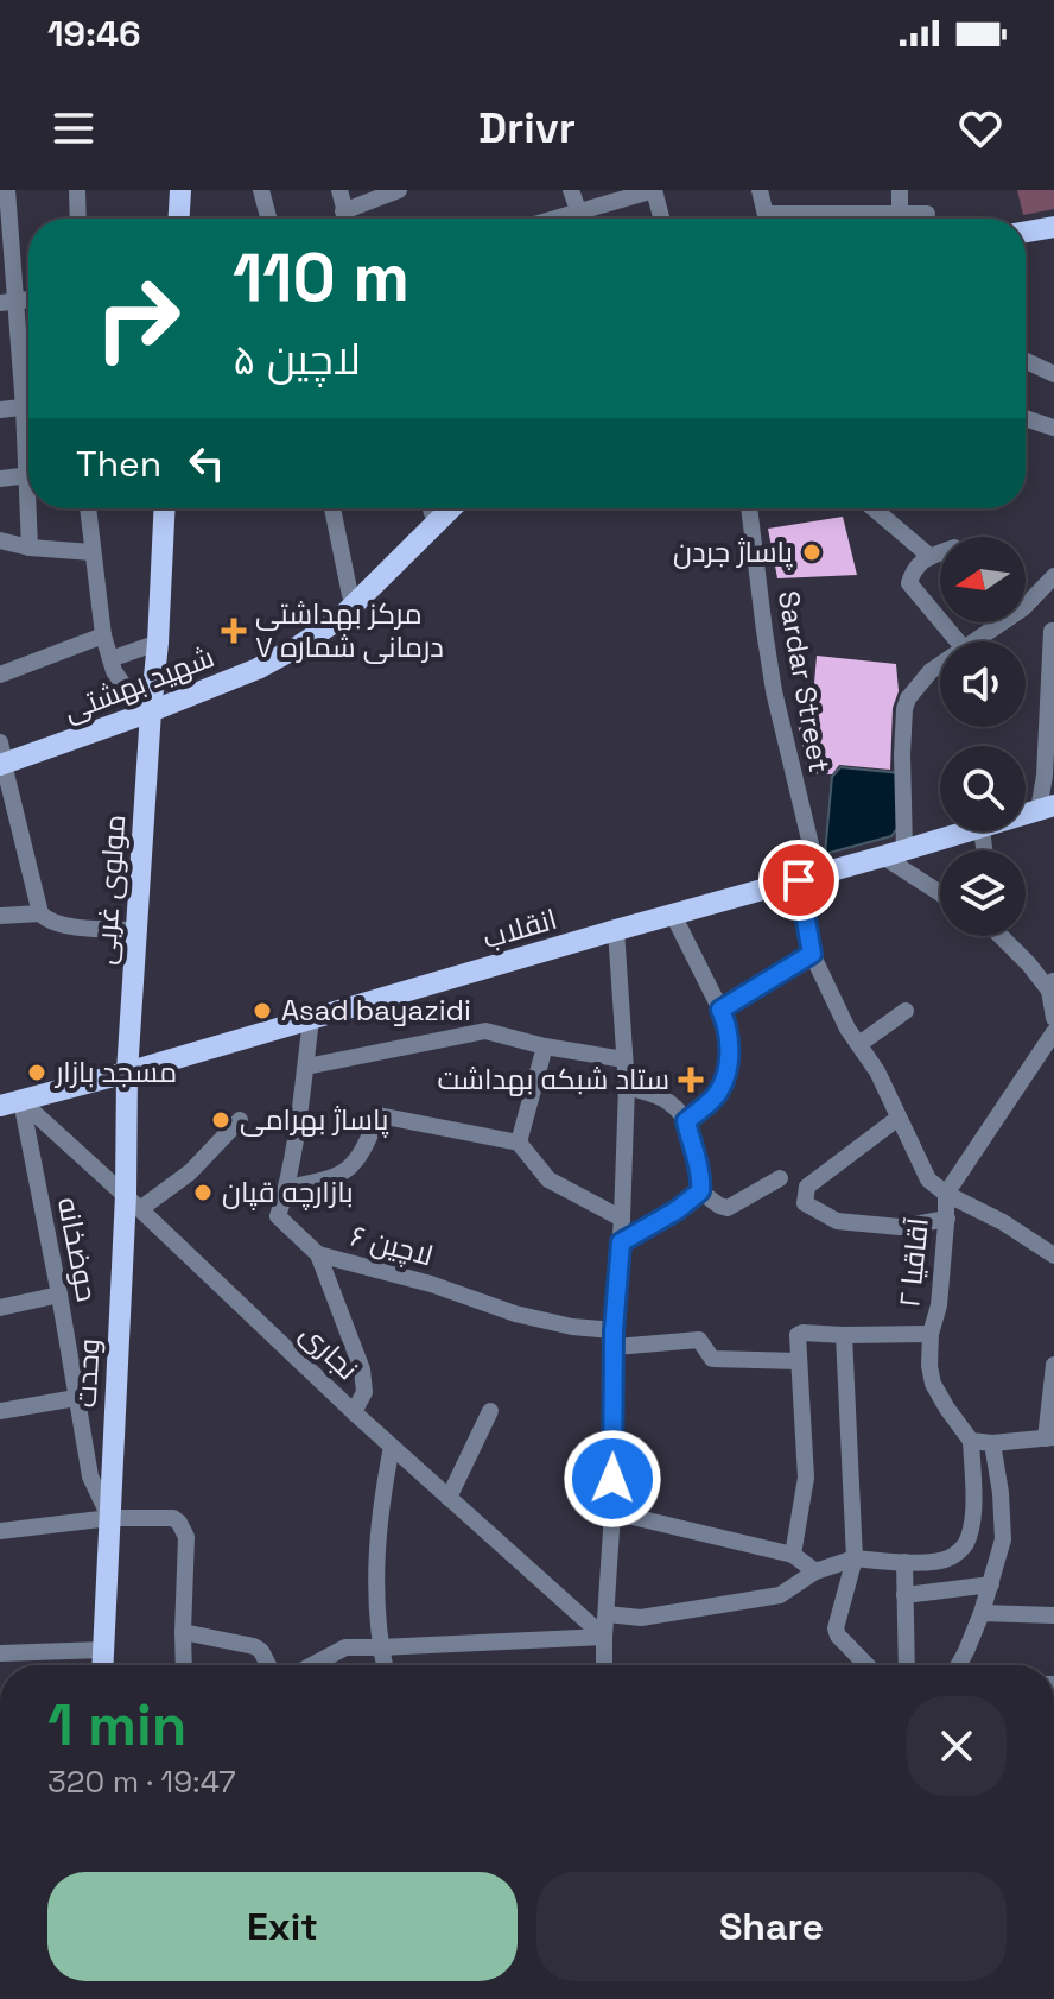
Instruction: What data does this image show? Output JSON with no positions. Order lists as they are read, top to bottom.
{
  "streets": {
    "main road": [
      "شهید بهشتی",
      "مولوی غربی",
      "انقلاب",
      "وحدت"
    ],
    "street": [
      "Sardar Street",
      "لاچین ۶",
      "حوضخانه",
      "آقاقیا ۲",
      "نجاری"
    ]
  },
  "crossings": [
    ["Sardar Street", "انقلاب"],
    ["Sardar Street", "آقاقیا ۲"],
    ["شهید بهشتی", "مولوی غربی"],
    ["مولوی غربی", "انقلاب"],
    ["مولوی غربی", "وحدت"],
    ["انقلاب", "حوضخانه"],
    ["انقلاب", "نجاری"],
    ["انقلاب", "وحدت"],
    ["لاچین ۶", "نجاری"],
    ["حوضخانه", "نجاری"],
    ["حوضخانه", "وحدت"],
    ["نجاری", "وحدت"]
  ],
  "places": {
    "other": [
      "پاساژ جردن",
      "Asad bayazidi",
      "مسجد بازار",
      "پاساژ بهرامی",
      "بازارچه قپان"
    ],
    "health": ["مرکز بهداشتی درمانی شماره ۷", "ستاد شبکه بهداشت"]
  },
  "north": "left",
  "page": {
    "status": "19:46",
    "header": "Drivr",
    "turn": ["110 m", "لاچین ۵"],
    "then": "Then",
    "heading": ["1 min", "320 m · 19:47"],
    "buttons": ["Exit", "Share"]
  }
}
